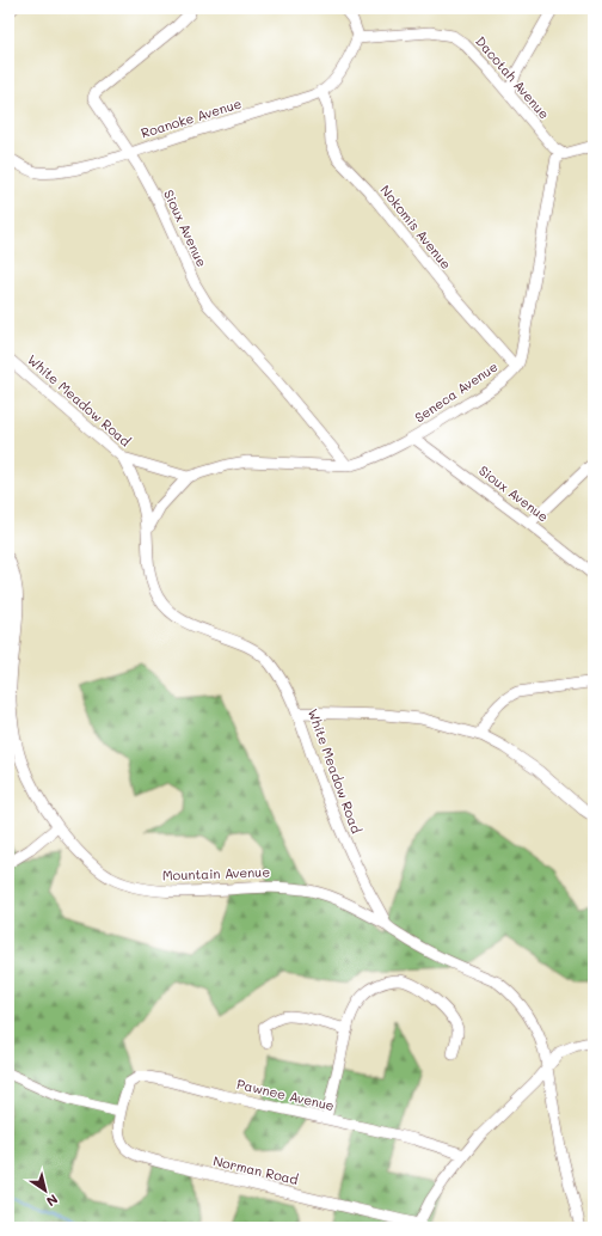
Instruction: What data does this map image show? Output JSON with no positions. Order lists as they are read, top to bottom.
{
  "streets": {
    "street": [
      "Dacotah Avenue",
      "Roanoke Avenue",
      "Nokomis Avenue",
      "Sioux Avenue",
      "Seneca Avenue",
      "White Meadow Road",
      "Mountain Avenue",
      "Pawnee Avenue",
      "Norman Road"
    ]
  },
  "crossings": [
    ["Dacotah Avenue", "Roanoke Avenue"],
    ["Dacotah Avenue", "Seneca Avenue"],
    ["Roanoke Avenue", "Nokomis Avenue"],
    ["Roanoke Avenue", "Sioux Avenue"],
    ["Nokomis Avenue", "Seneca Avenue"],
    ["Sioux Avenue", "Seneca Avenue"],
    ["White Meadow Road", "Mountain Avenue"],
    ["Pawnee Avenue", "Norman Road"]
  ],
  "north": "bottom right"
}
